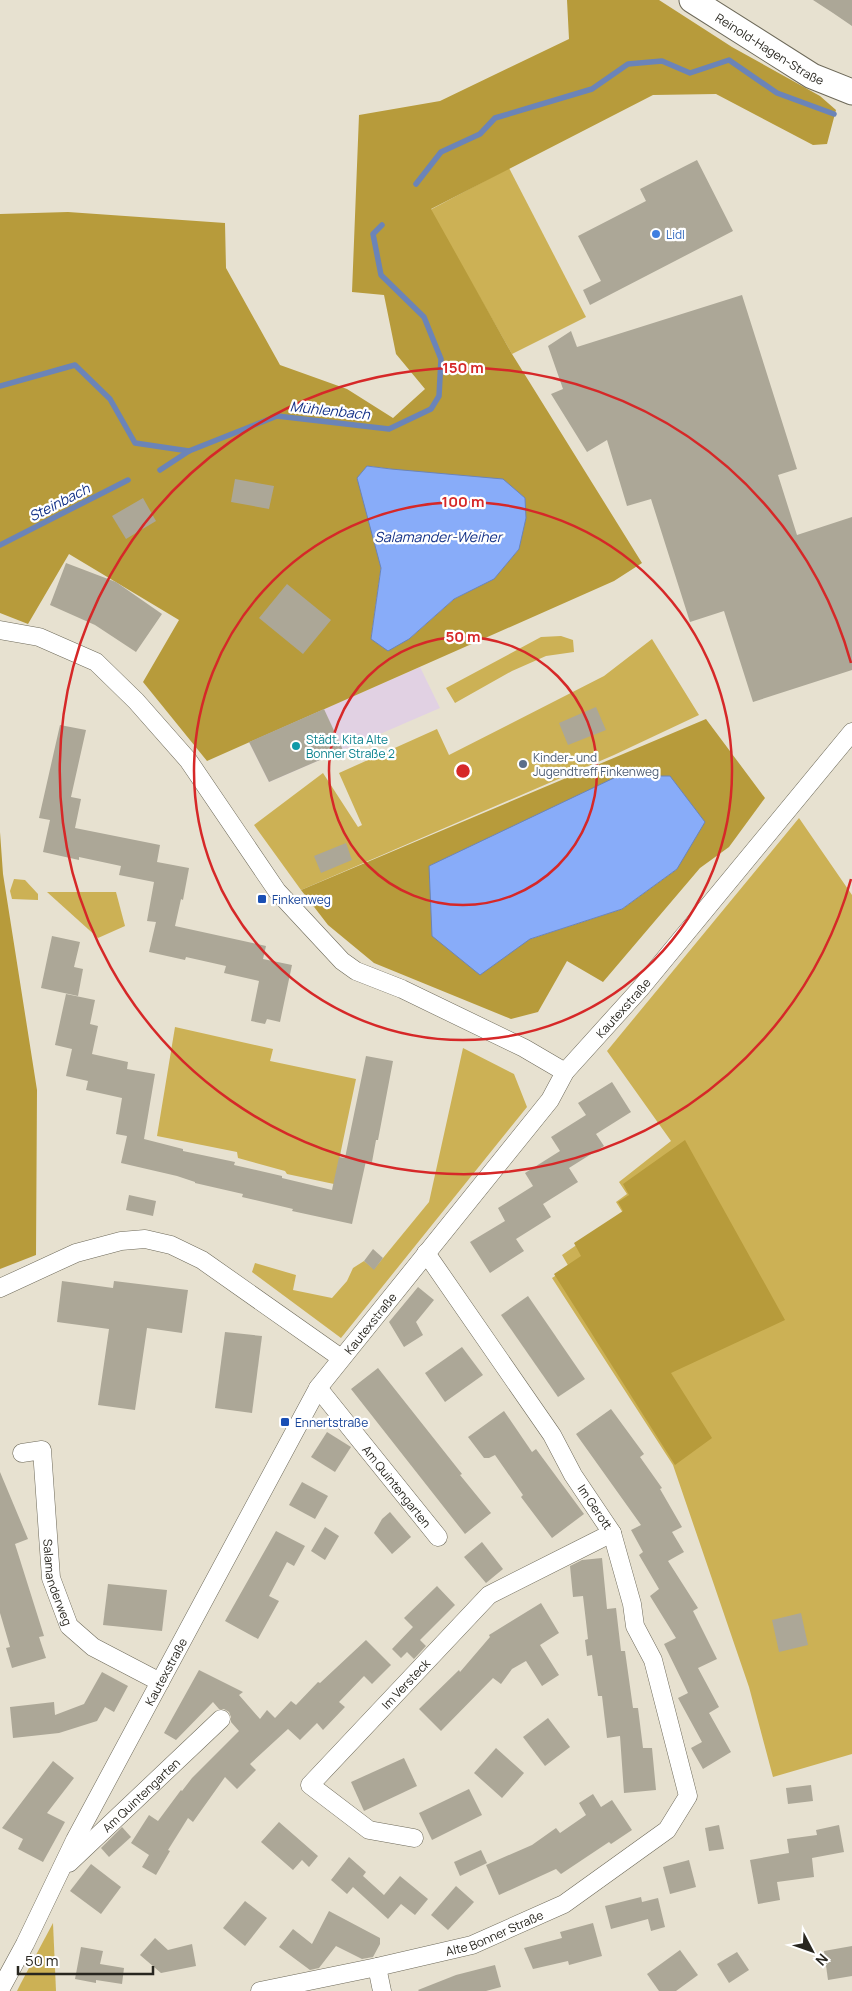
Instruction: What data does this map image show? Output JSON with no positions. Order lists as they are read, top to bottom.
{
  "streets": {
    "main road": ["Reinold-Hagen-Straße"],
    "street": [
      "Kautexstraße",
      "Am Quintengarten",
      "Im Gerott",
      "Salamanderweg",
      "Im Versteck",
      "Alte Bonner Straße"
    ]
  },
  "crossings": [
    ["Kautexstraße", "Am Quintengarten"],
    ["Kautexstraße", "Im Gerott"],
    ["Kautexstraße", "Salamanderweg"],
    ["Im Gerott", "Im Versteck"],
    ["Im Gerott", "Alte Bonner Straße"]
  ],
  "water": ["Mühlenbach", "Steinbach", "Salamander-Weiher"],
  "places": {
    "other": ["Lidl", "Städt. Kita Alte Bonner Straße 2", "Kinder- und Jugendtreff Finkenweg"],
    "transit": ["Finkenweg", "Ennertstraße"]
  },
  "scale_bar": "50 m",
  "north": "bottom right",
  "rings": ["150 m", "100 m", "50 m"]
}
